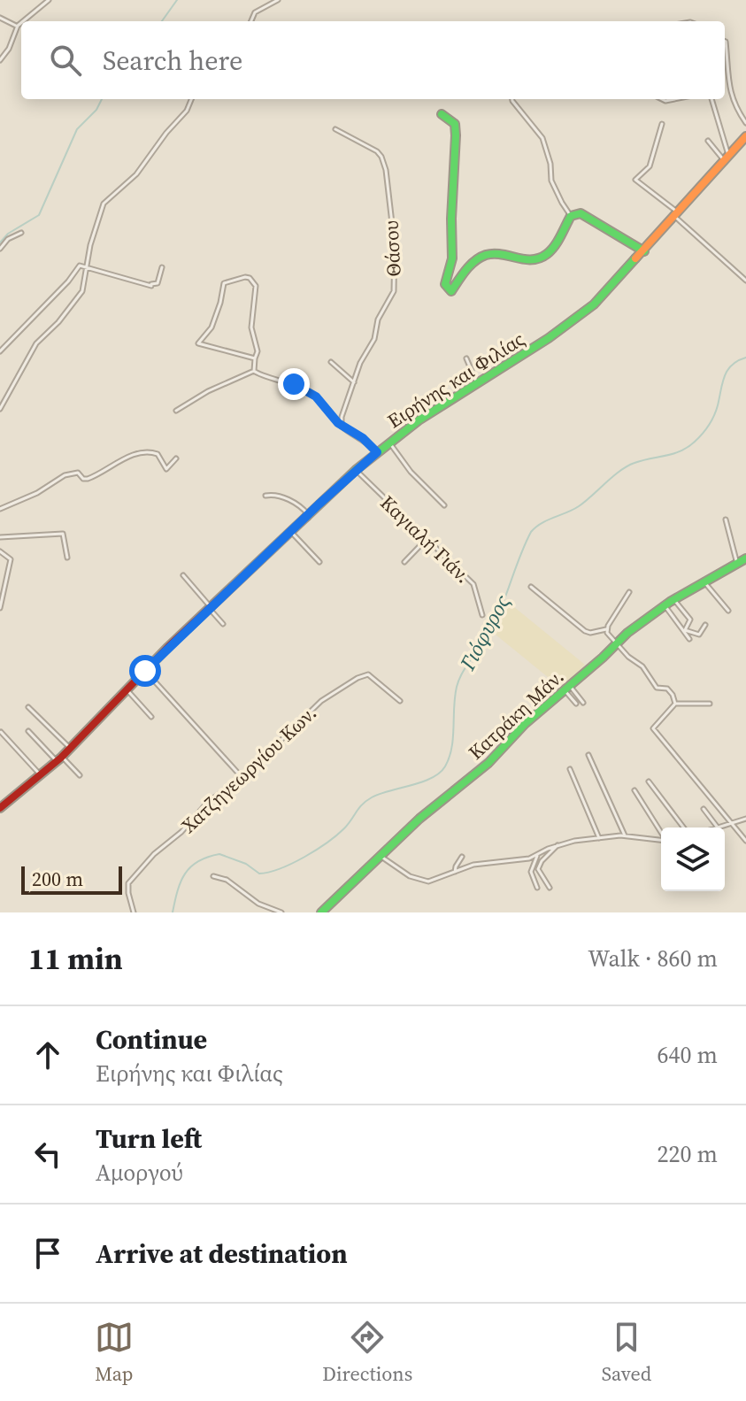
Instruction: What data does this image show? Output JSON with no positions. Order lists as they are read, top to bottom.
{
  "streets": {
    "street": [
      "Θάσου",
      "Ειρήνης και Φιλίας",
      "Καγιαλή Γιάν.",
      "Κατράκη Μάν.",
      "Χατζηγεωργίου Κων."
    ]
  },
  "crossings": [
    ["Ειρήνης και Φιλίας", "Καγιαλή Γιάν."]
  ],
  "water": ["Γιόφυρος"],
  "scale_bar": "200 m",
  "page": {
    "search": "Search here",
    "scale": "200 m",
    "heading": ["11 min", "Walk · 860 m"],
    "list": [
      ["Continue", "Ειρήνης και Φιλίας", "640 m"],
      ["Turn left", "Αμοργού", "220 m"],
      "Arrive at destination"
    ],
    "nav": ["Map", "Directions", "Saved"]
  }
}
